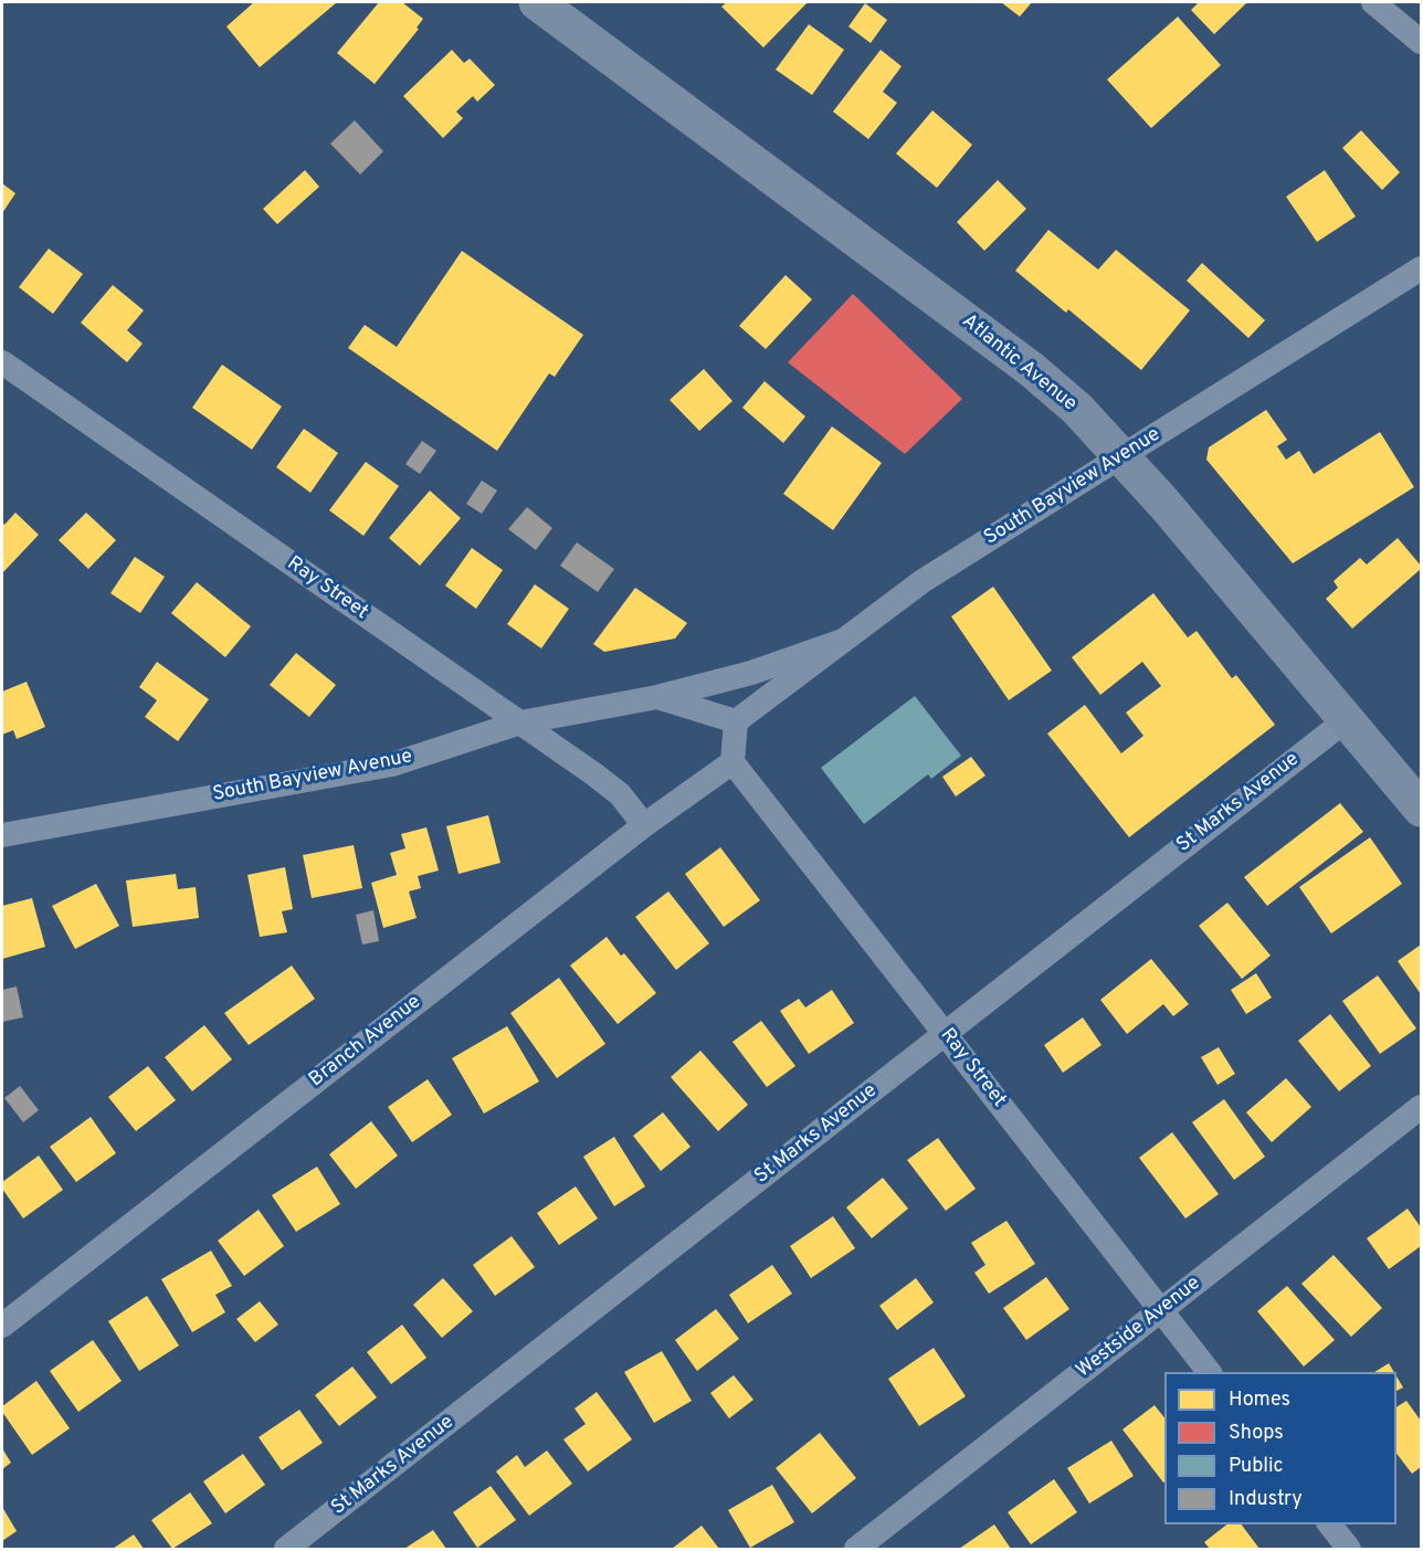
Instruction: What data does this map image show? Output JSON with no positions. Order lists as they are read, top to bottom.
{
  "streets": {
    "main road": ["Atlantic Avenue"],
    "street": [
      "South Bayview Avenue",
      "Ray Street",
      "St Marks Avenue",
      "Branch Avenue",
      "Westside Avenue"
    ]
  },
  "crossings": [
    ["Atlantic Avenue", "South Bayview Avenue"],
    ["Atlantic Avenue", "St Marks Avenue"],
    ["South Bayview Avenue", "Ray Street"],
    ["Ray Street", "St Marks Avenue"],
    ["Ray Street", "Branch Avenue"],
    ["Ray Street", "Westside Avenue"]
  ],
  "legend": [
    "Homes",
    "Shops",
    "Public",
    "Industry"
  ]
}
